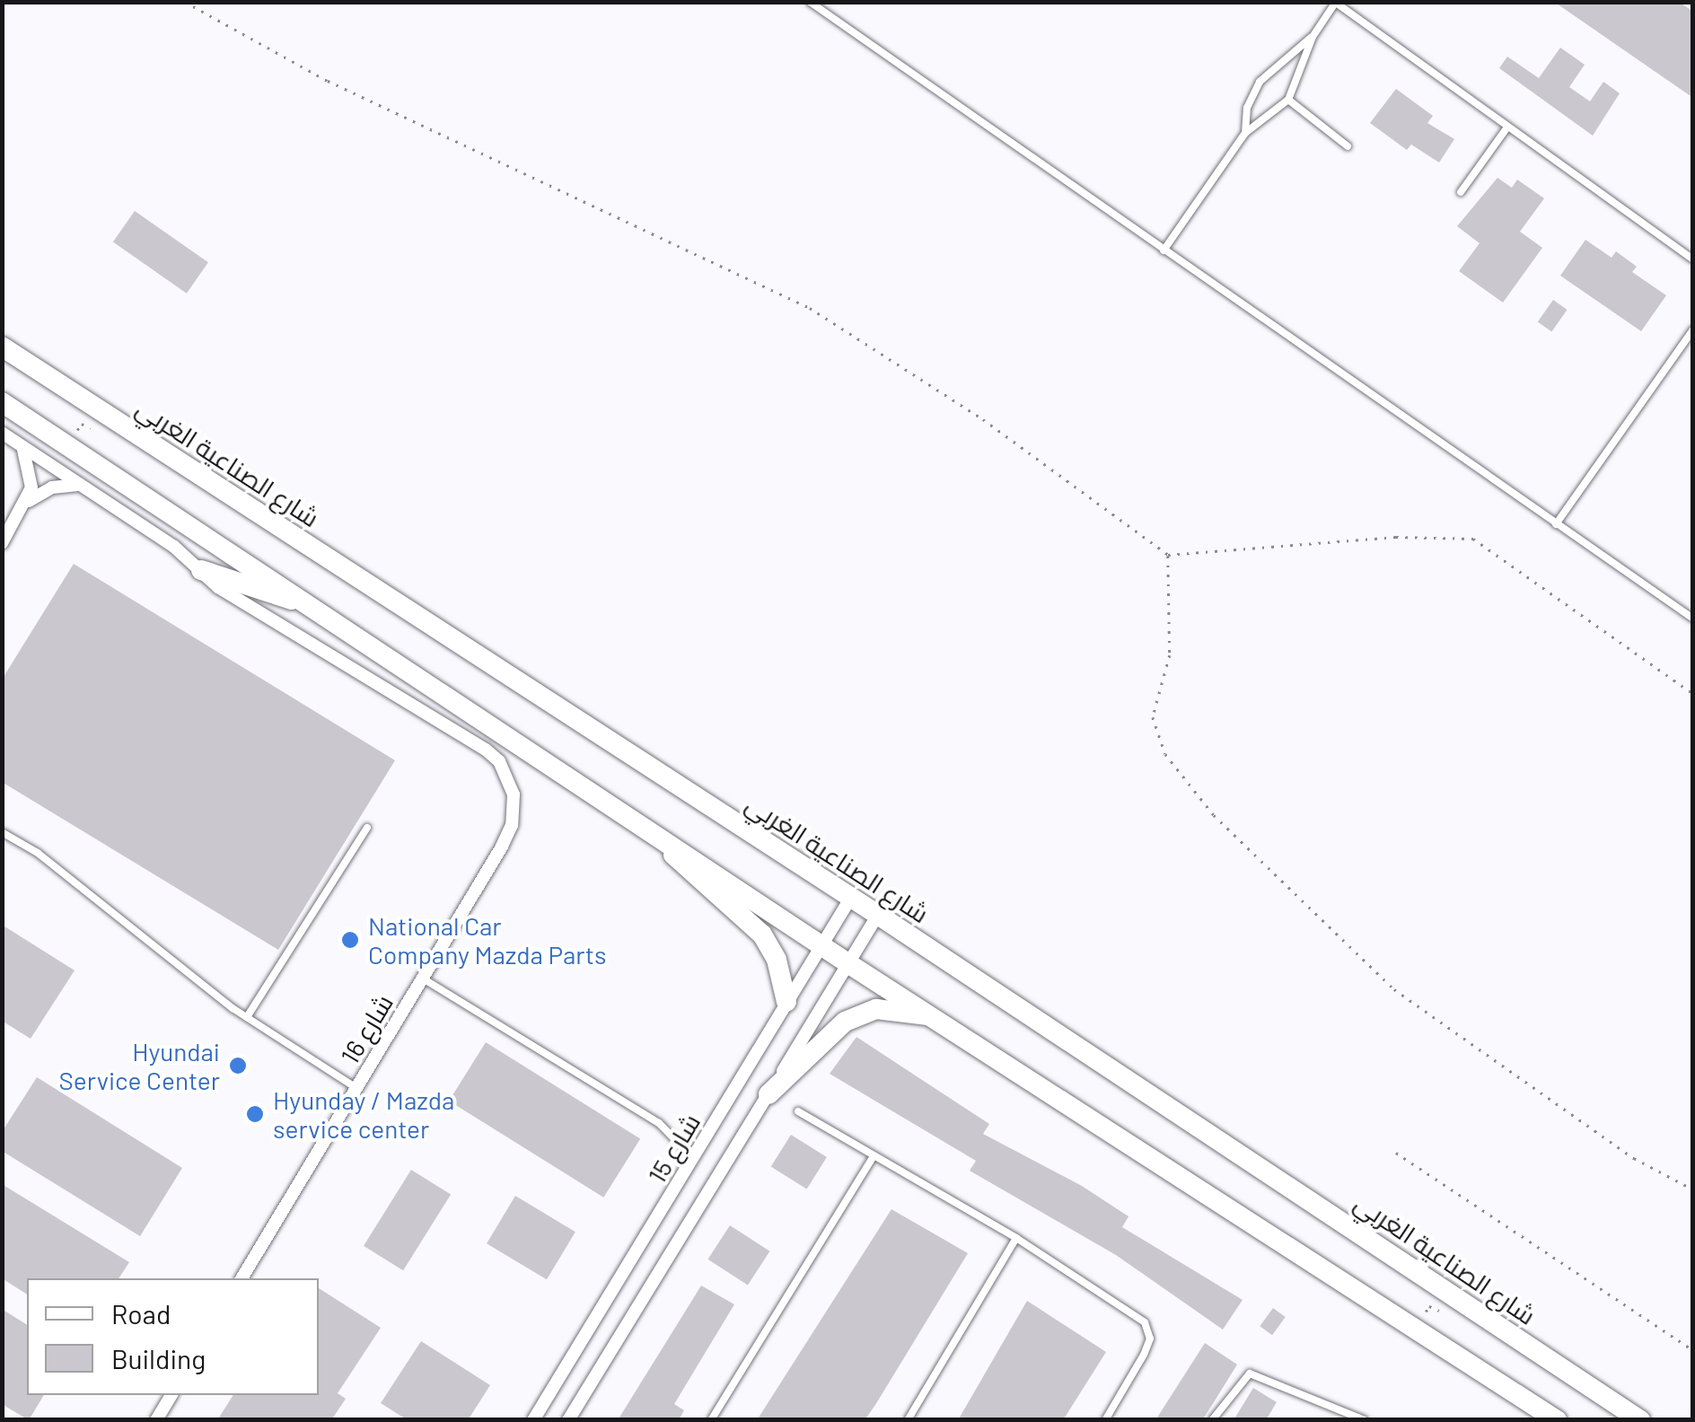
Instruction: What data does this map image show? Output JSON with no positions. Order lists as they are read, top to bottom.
{
  "streets": {
    "main road": ["شارع الصناعية الغربي"],
    "street": ["شارع 16", "شارع 15"]
  },
  "crossings": [
    ["شارع الصناعية الغربي", "شارع 15"]
  ],
  "places": ["National Car Company Mazda Parts", "Hyundai Service Center", "Hyunday / Mazda service center"],
  "legend": ["Road", "Building"]
}
